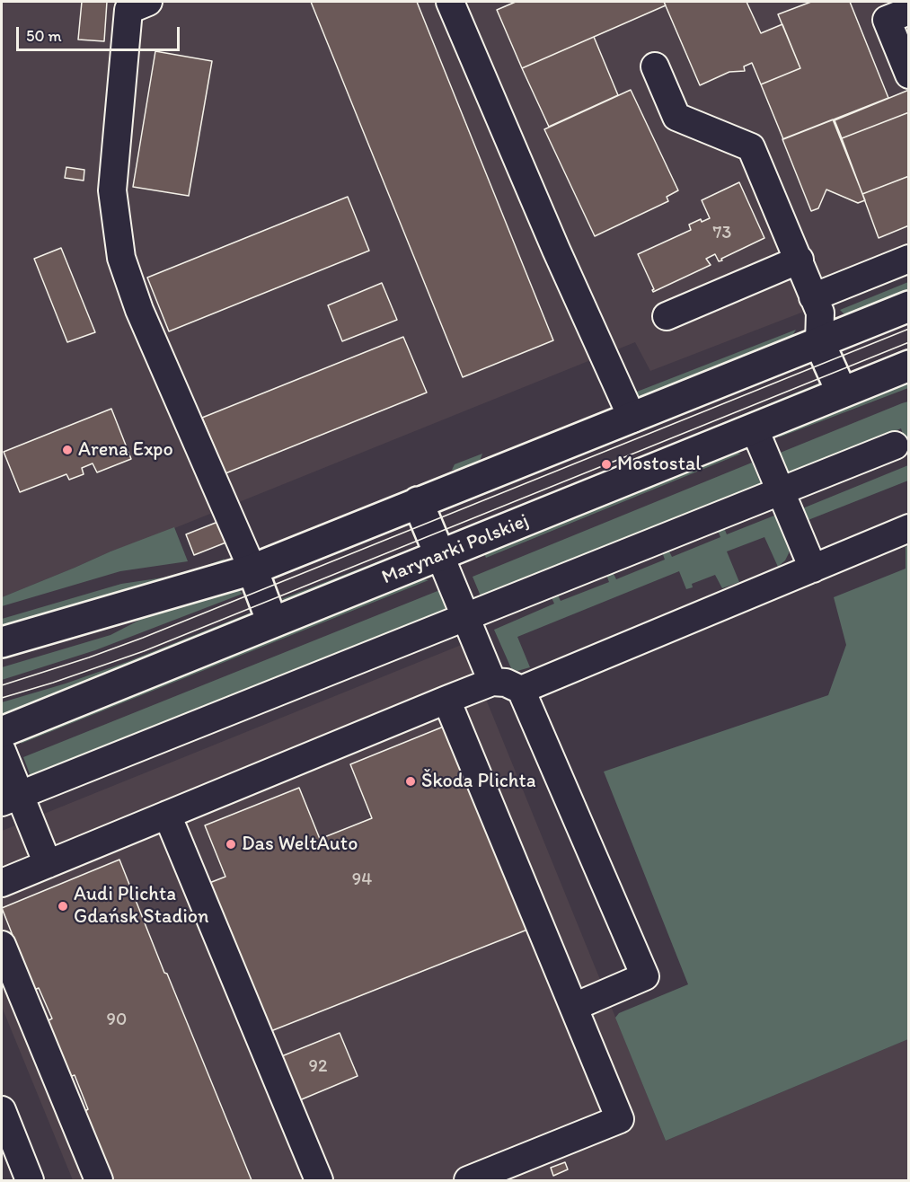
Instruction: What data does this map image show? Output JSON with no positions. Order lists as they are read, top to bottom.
{
  "streets": {
    "main road": ["Marynarki Polskiej"]
  },
  "places": [
    "Arena Expo",
    "Mostostal",
    "Škoda Plichta",
    "Das WeltAuto",
    "Audi Plichta Gdańsk Stadion"
  ],
  "house_numbers": [
    "73",
    "94",
    "90",
    "92"
  ],
  "scale_bar": "50 m"
}
